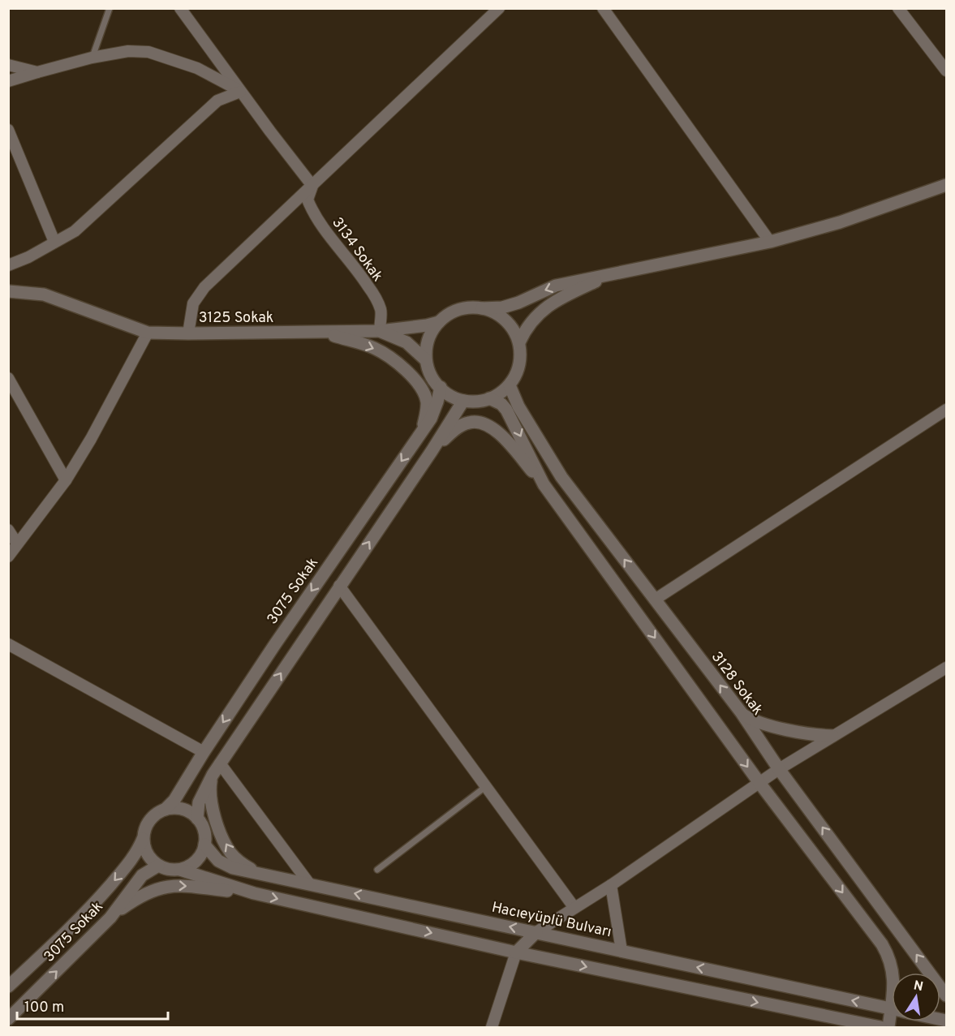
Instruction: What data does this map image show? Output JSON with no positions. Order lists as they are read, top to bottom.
{
  "streets": {
    "street": [
      "3134 Sokak",
      "3125 Sokak",
      "3075 Sokak",
      "3128 Sokak",
      "Hacıeyüplü Bulvarı"
    ]
  },
  "crossings": [
    ["3134 Sokak", "3125 Sokak"],
    ["3125 Sokak", "3075 Sokak"],
    ["3125 Sokak", "3128 Sokak"],
    ["3075 Sokak", "3128 Sokak"],
    ["3075 Sokak", "Hacıeyüplü Bulvarı"]
  ],
  "scale_bar": "100 m",
  "north": "top"
}
